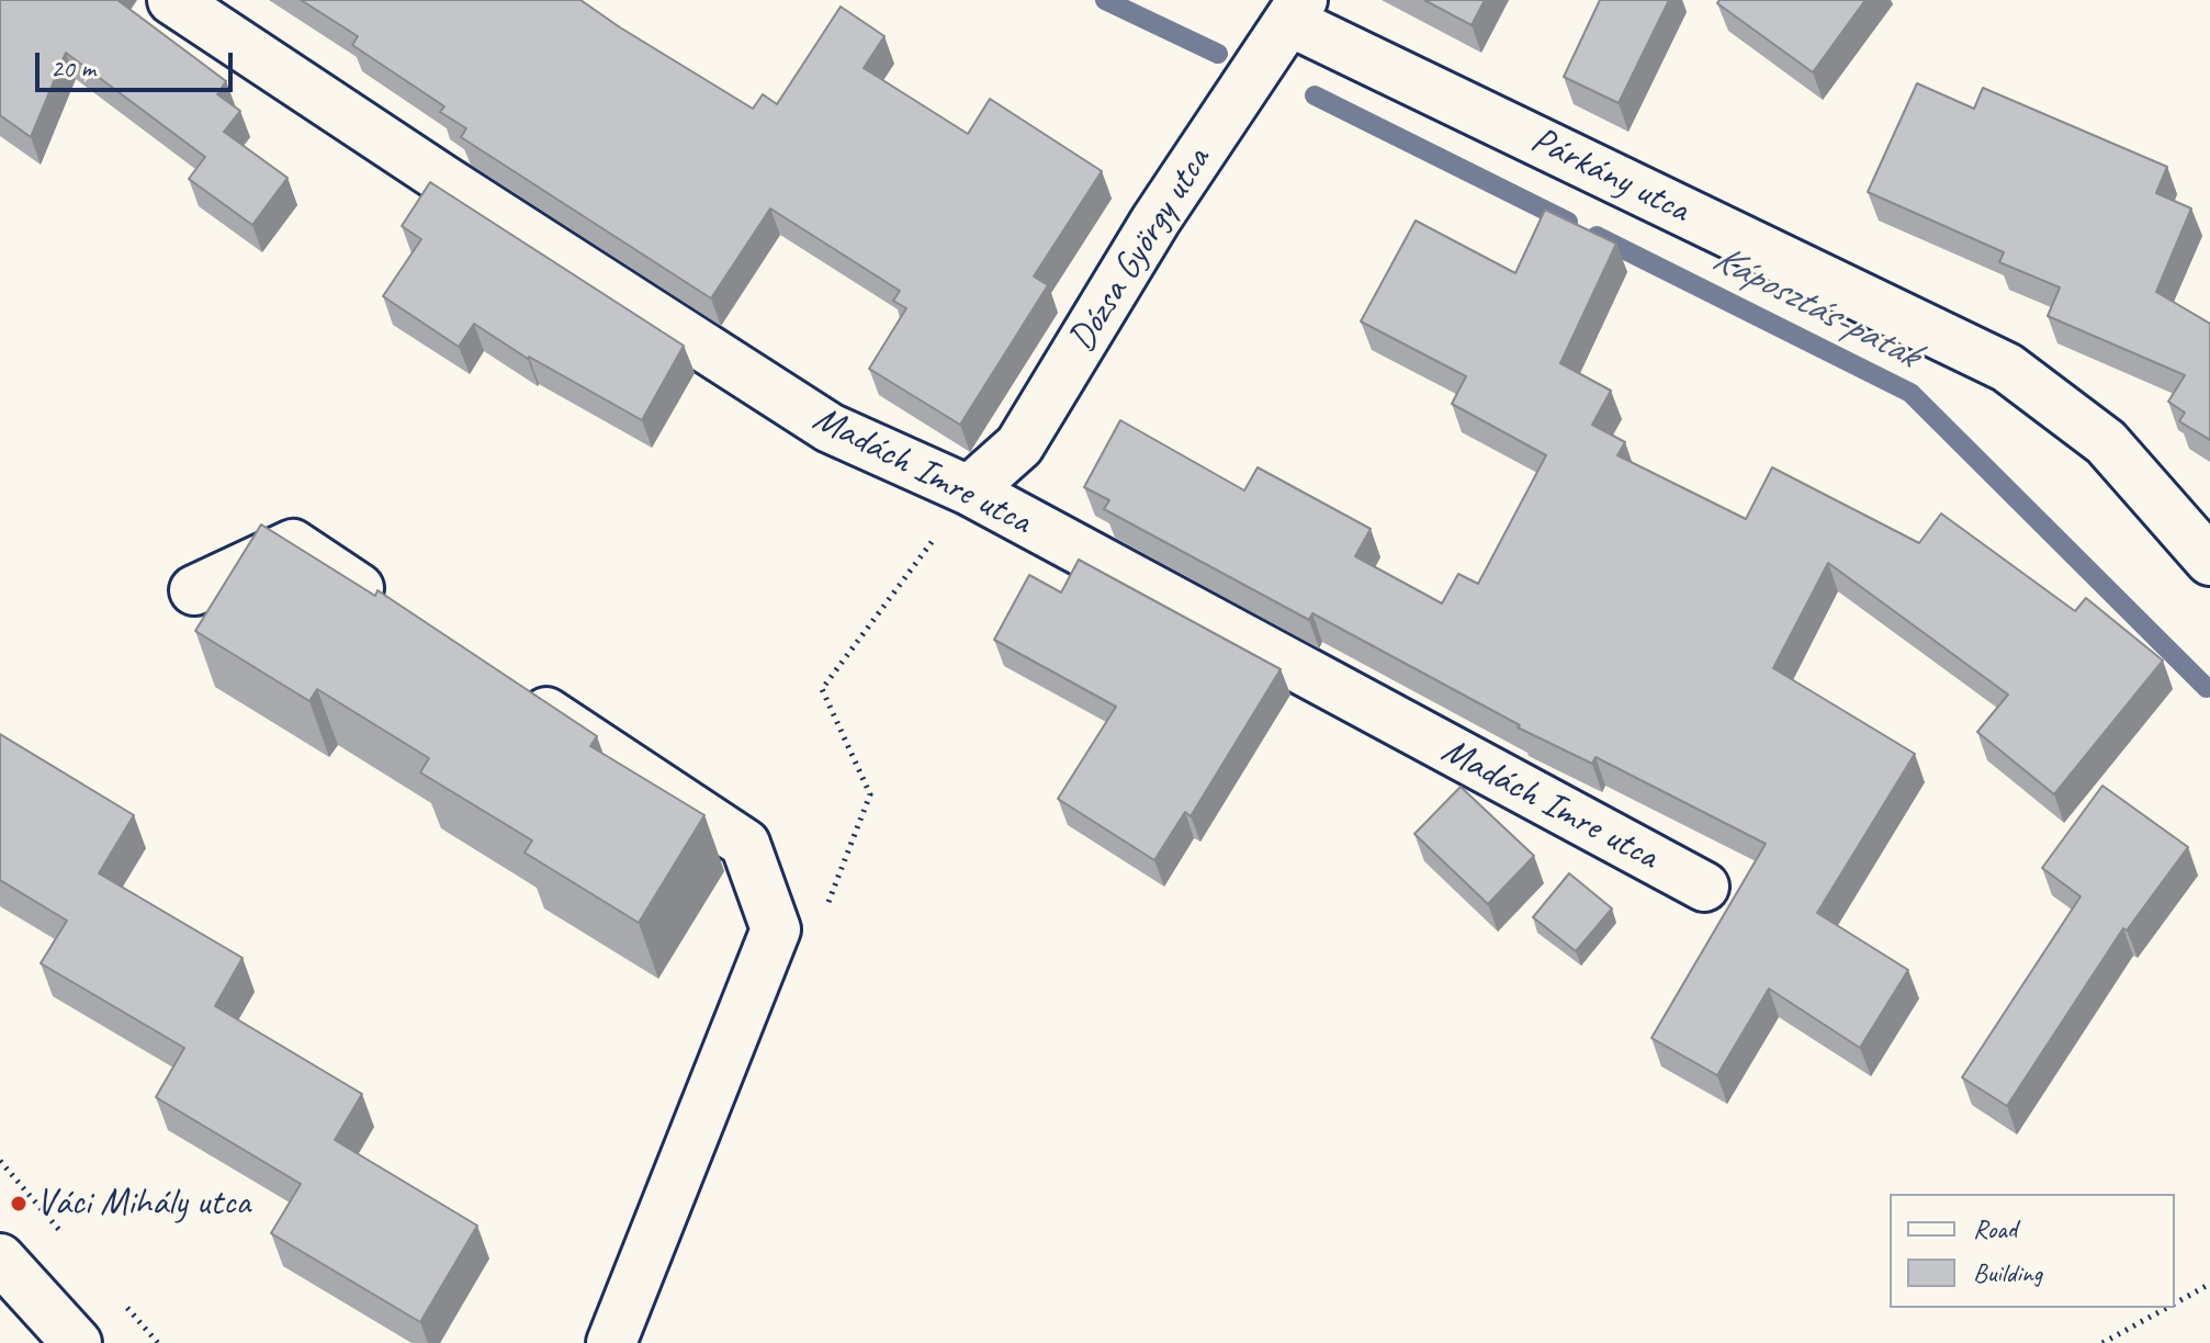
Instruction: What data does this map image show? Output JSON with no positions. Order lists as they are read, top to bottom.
{
  "streets": {
    "street": ["Párkány utca", "Dózsa György utca", "Madách Imre utca"]
  },
  "crossings": [
    ["Párkány utca", "Dózsa György utca"],
    ["Dózsa György utca", "Madách Imre utca"]
  ],
  "water": ["Káposztás-patak"],
  "places": ["Váci Mihály utca"],
  "legend": ["Road", "Building"],
  "scale_bar": "20 m"
}
